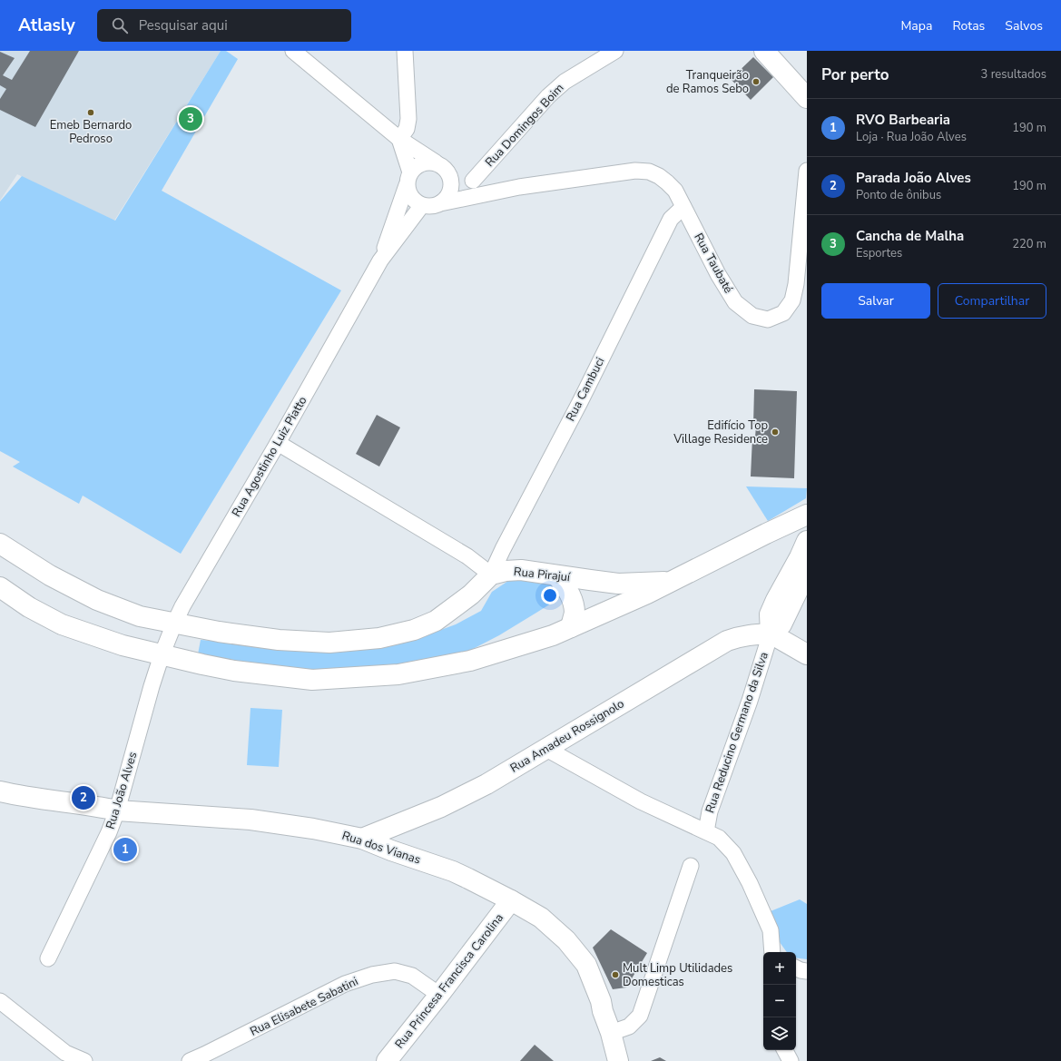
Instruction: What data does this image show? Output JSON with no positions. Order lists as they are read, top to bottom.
{
  "streets": {
    "main road": [
      "Rua Pirajuí",
      "Rua Reducino Germano da Silva",
      "Rua Amadeu Rossignolo",
      "Rua dos Vianas",
      "Rua Princesa Francisca Carolina"
    ],
    "street": [
      "Rua Domingos Boim",
      "Rua Taubaté",
      "Rua Cambuci",
      "Rua Agostinho Luiz Piatto",
      "Rua João Alves",
      "Rua Elisabete Sabatini"
    ]
  },
  "crossings": [
    ["Rua Domingos Boim", "Rua Taubaté"],
    ["Rua Taubaté", "Rua Cambuci"],
    ["Rua Taubaté", "Rua Agostinho Luiz Piatto"],
    ["Rua Cambuci", "Rua Pirajuí"],
    ["Rua Agostinho Luiz Piatto", "Rua João Alves"],
    ["Rua Reducino Germano da Silva", "Rua Amadeu Rossignolo"],
    ["Rua Amadeu Rossignolo", "Rua dos Vianas"],
    ["Rua João Alves", "Rua dos Vianas"],
    ["Rua dos Vianas", "Rua Princesa Francisca Carolina"],
    ["Rua Princesa Francisca Carolina", "Rua Elisabete Sabatini"]
  ],
  "places": [
    "Tranqueirão de Ramos Sebo",
    "Emeb Bernardo Pedroso",
    "Edifício Top Village Residence",
    "Mult Limp Utilidades Domesticas"
  ],
  "page": {
    "header": "Atlasly",
    "search": "Pesquisar aqui",
    "nav": ["Mapa", "Rotas", "Salvos"],
    "heading": ["Por perto", "3 resultados"],
    "list": [
      {
        "mark": "1",
        "name": "RVO Barbearia",
        "note": "Loja · Rua João Alves",
        "value": "190 m"
      },
      {
        "mark": "2",
        "name": "Parada João Alves",
        "note": "Ponto de ônibus",
        "value": "190 m"
      },
      {
        "mark": "3",
        "name": "Cancha de Malha",
        "note": "Esportes",
        "value": "220 m"
      }
    ],
    "pins": ["3", "2", "1"],
    "buttons": ["Salvar", "Compartilhar"],
    "map_buttons": ["+", "−"]
  }
}
